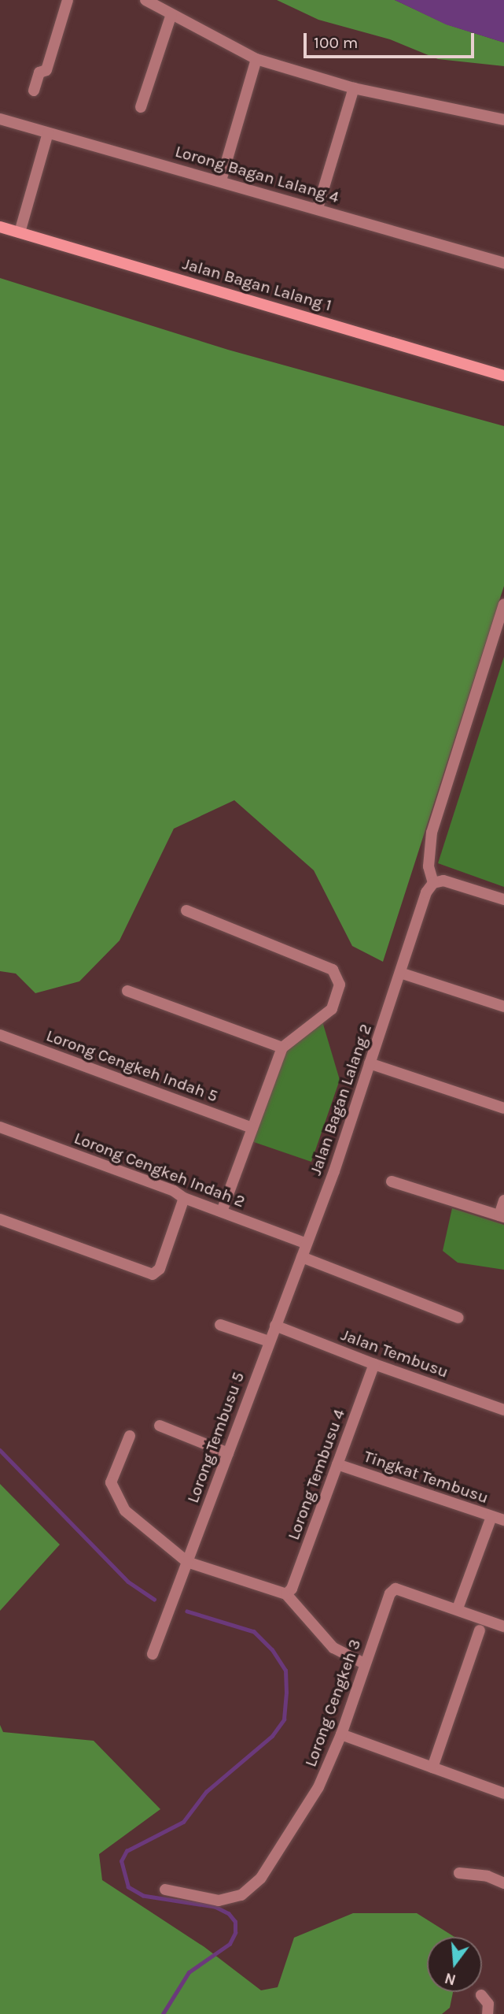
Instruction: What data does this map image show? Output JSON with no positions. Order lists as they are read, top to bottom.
{
  "streets": {
    "main road": ["Jalan Bagan Lalang 1"],
    "street": [
      "Lorong Bagan Lalang 4",
      "Lorong Cengkeh Indah 5",
      "Jalan Bagan Lalang 2",
      "Lorong Cengkeh Indah 2",
      "Jalan Tembusu",
      "Lorong Tembusu 5",
      "Lorong Tembusu 4",
      "Tingkat Tembusu",
      "Lorong Cengkeh 3"
    ]
  },
  "crossings": [
    ["Jalan Bagan Lalang 2", "Lorong Cengkeh Indah 2"],
    ["Jalan Bagan Lalang 2", "Jalan Tembusu"],
    ["Jalan Bagan Lalang 2", "Lorong Tembusu 5"],
    ["Jalan Tembusu", "Lorong Tembusu 5"],
    ["Jalan Tembusu", "Lorong Tembusu 4"],
    ["Lorong Tembusu 4", "Tingkat Tembusu"]
  ],
  "scale_bar": "100 m",
  "north": "bottom"
}
